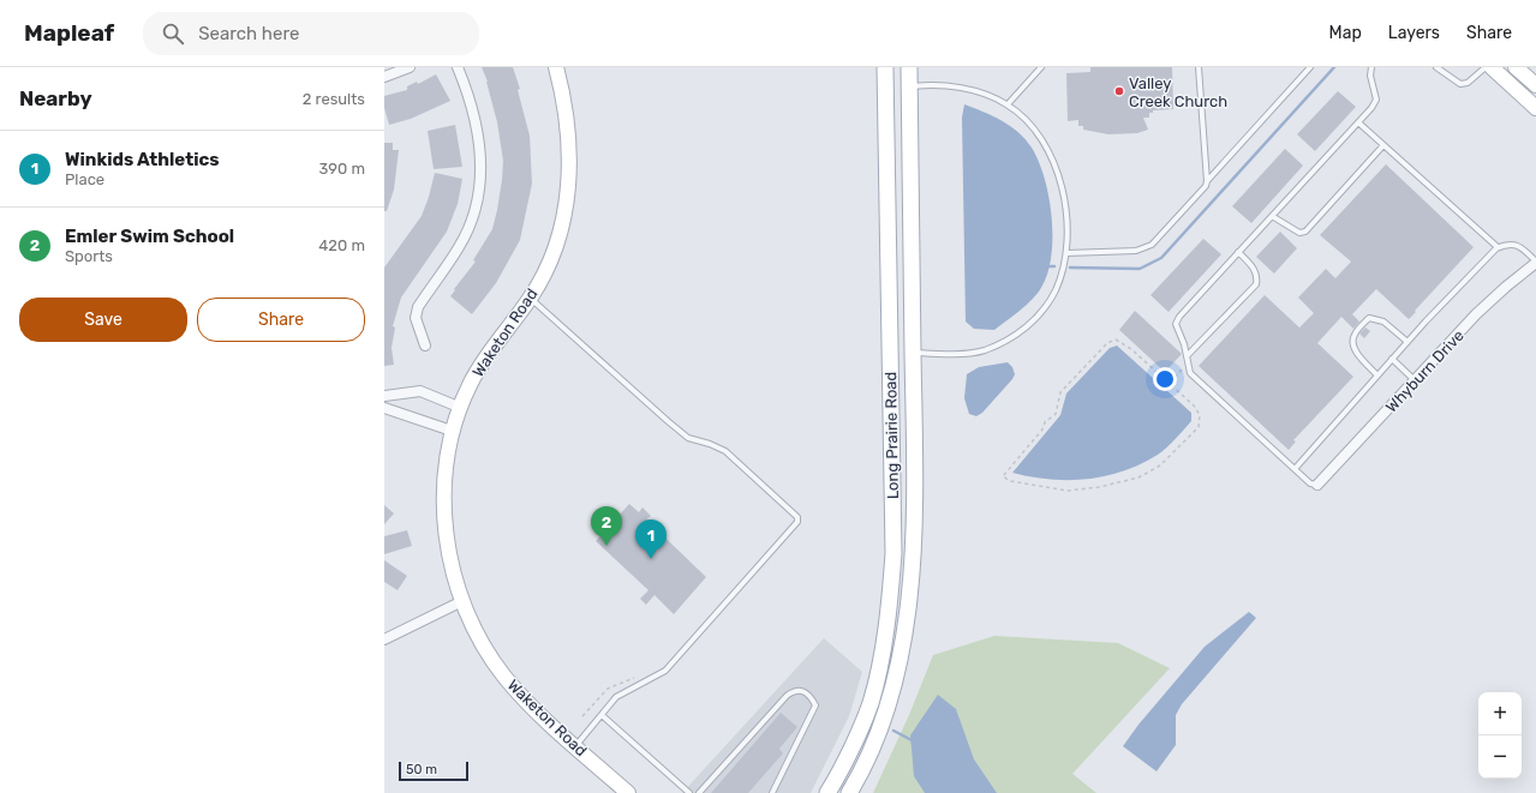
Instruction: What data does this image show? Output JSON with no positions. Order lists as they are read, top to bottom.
{
  "streets": {
    "main road": ["Long Prairie Road"],
    "street": ["Waketon Road", "Whyburn Drive"]
  },
  "places": ["Valley Creek Church"],
  "scale_bar": "50 m",
  "page": {
    "header": "Mapleaf",
    "search": "Search here",
    "nav": ["Map", "Layers", "Share"],
    "heading": ["Nearby", "2 results"],
    "list": [
      {
        "mark": "1",
        "name": "Winkids Athletics",
        "note": "Place",
        "value": "390 m"
      },
      {
        "mark": "2",
        "name": "Emler Swim School",
        "note": "Sports",
        "value": "420 m"
      }
    ],
    "buttons": ["Save", "Share"],
    "pins": ["2", "1"],
    "map_buttons": ["+", "−"],
    "scale": "50 m"
  }
}
